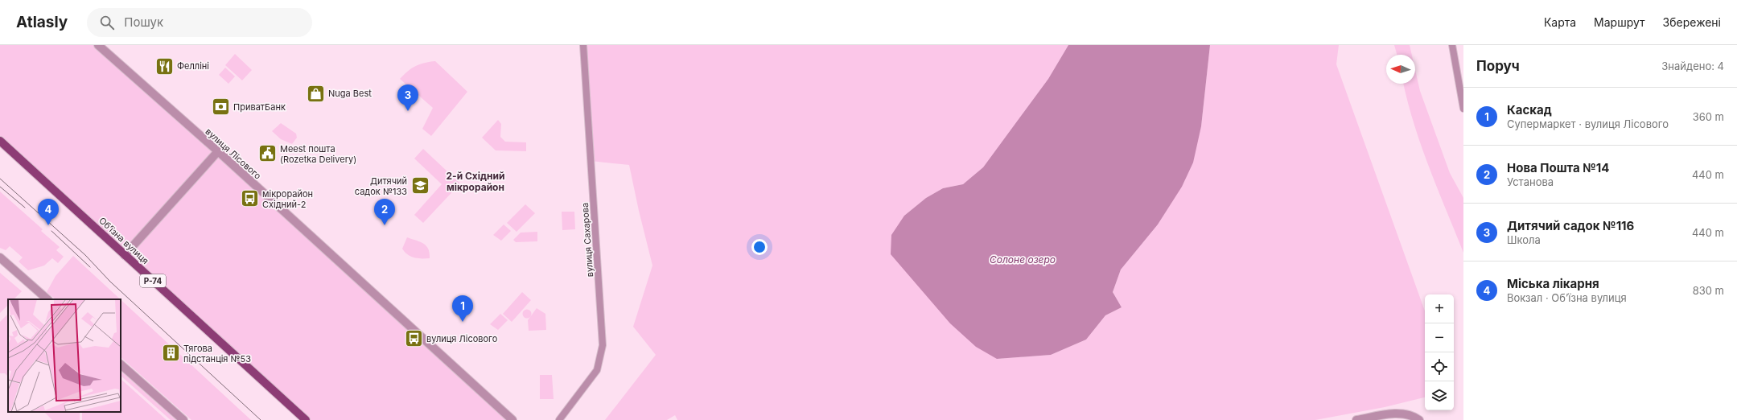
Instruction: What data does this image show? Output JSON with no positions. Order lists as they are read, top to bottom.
{
  "streets": {
    "main road": ["Обʼїзна вулиця", "Р-74"],
    "street": ["вулиця Лісового", "вулиця Сахарова"]
  },
  "districts": ["2-й Східний мікрорайон"],
  "water": ["Солоне озеро"],
  "places": {
    "restaurant": ["Фелліні"],
    "shop": ["Nuga Best"],
    "bank": ["ПриватБанк"],
    "public building": ["Meest пошта (Rozetka Delivery)"],
    "school or university": ["Дитячий садок №133"],
    "bus stop": ["мікрорайон Східний-2", "вулиця Лісового"],
    "building": ["Тягова підстанція №53"]
  },
  "north": "left",
  "page": {
    "header": "Atlasly",
    "search": "Пошук",
    "nav": ["Карта", "Маршрут", "Збережені"],
    "heading": ["Поруч", "Знайдено: 4"],
    "pins": [
      "3",
      "2",
      "4",
      "1"
    ],
    "list": [
      {
        "mark": "1",
        "name": "Каскад",
        "note": "Супермаркет · вулиця Лісового",
        "value": "360 m"
      },
      {
        "mark": "2",
        "name": "Нова Пошта №14",
        "note": "Установа",
        "value": "440 m"
      },
      {
        "mark": "3",
        "name": "Дитячий садок №116",
        "note": "Школа",
        "value": "440 m"
      },
      {
        "mark": "4",
        "name": "Міська лікарня",
        "note": "Вокзал · Обʼїзна вулиця",
        "value": "830 m"
      }
    ],
    "map_buttons": ["+", "−"]
  }
}
